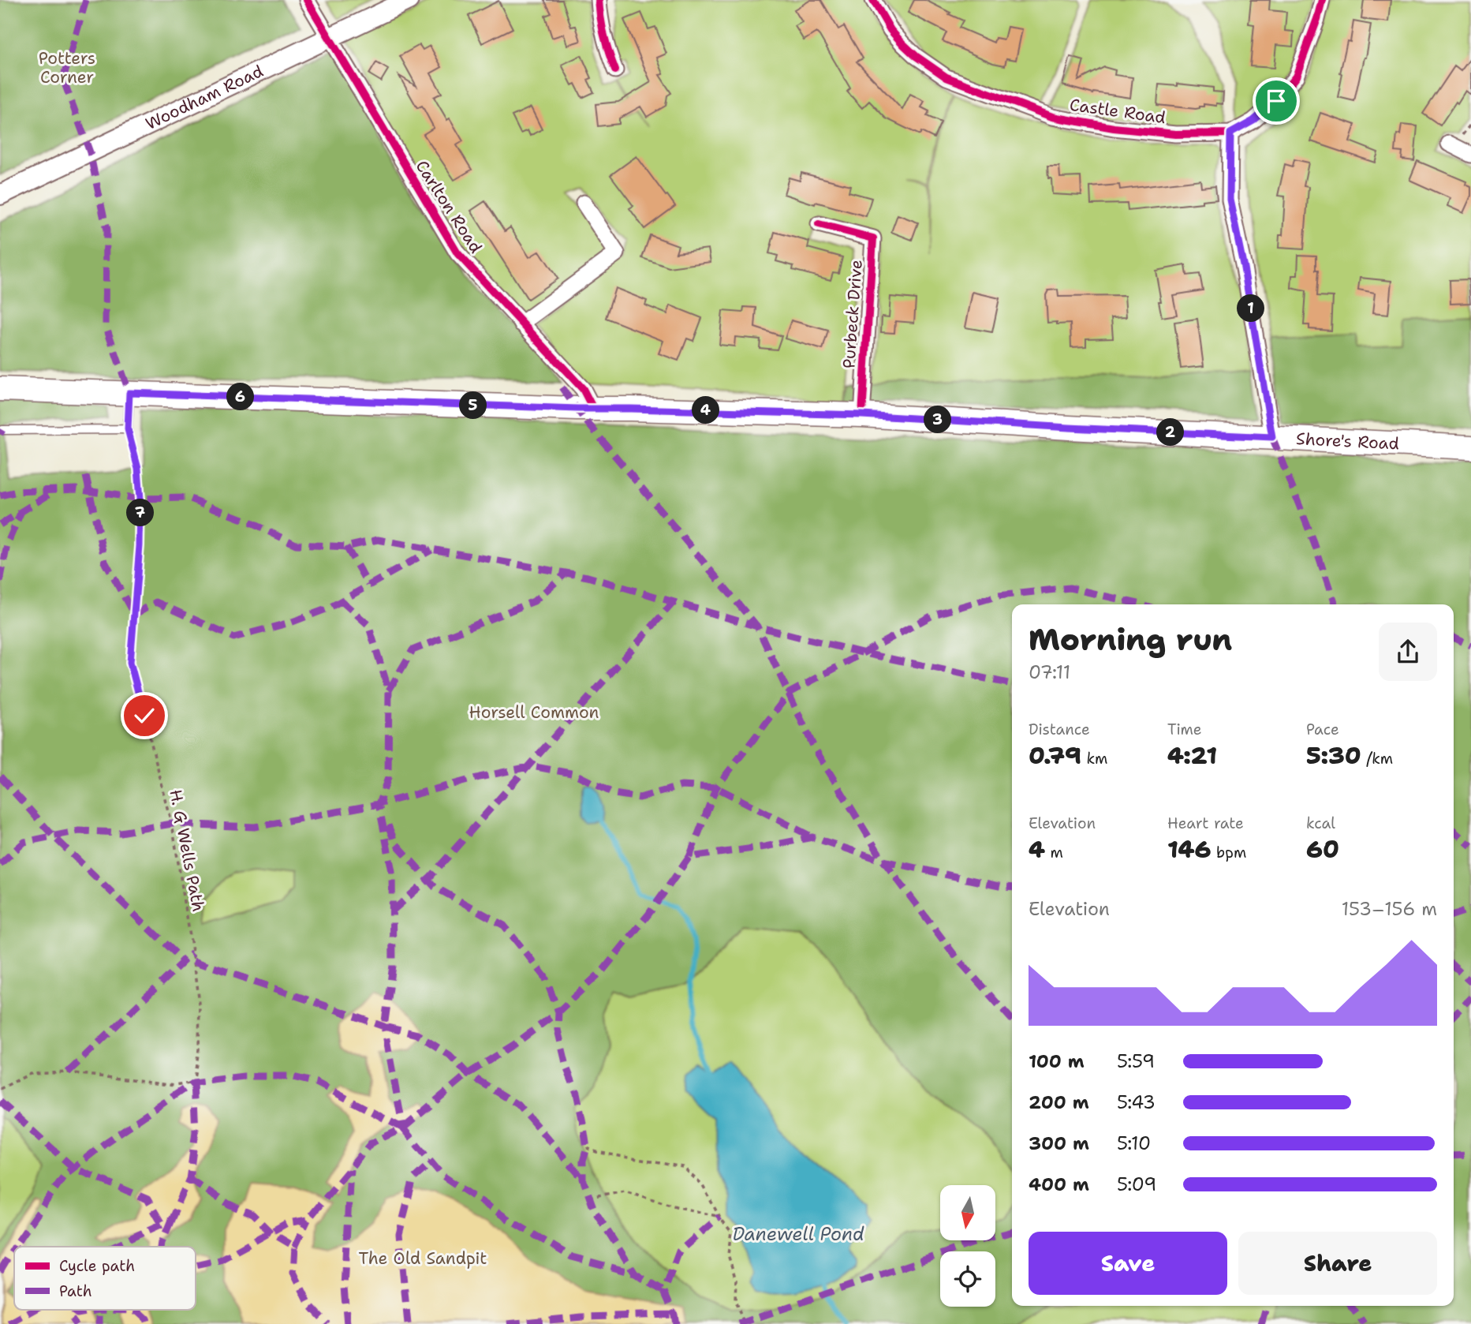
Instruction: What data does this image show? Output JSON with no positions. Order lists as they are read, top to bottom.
{
  "streets": {
    "main road": ["Shore's Road"],
    "street": [
      "Woodham Road",
      "Castle Road",
      "Carlton Road",
      "Purbeck Drive"
    ],
    "path": ["H. G Wells Path"]
  },
  "crossings": [
    ["Woodham Road", "Carlton Road"],
    ["Carlton Road", "Shore's Road"],
    ["Purbeck Drive", "Shore's Road"]
  ],
  "water": ["Danewell Pond"],
  "parks": ["Potters Corner", "Horsell Common", "The Old Sandpit"],
  "legend": ["Cycle path", "Path"],
  "north": "bottom",
  "page": {
    "pins": [
      "1",
      "6",
      "5",
      "4",
      "3",
      "2",
      "7"
    ],
    "heading": ["Morning run", "07:11"],
    "stats": [
      ["Distance", "0.79 km"],
      ["Time", "4:21"],
      ["Pace", "5:30 /km"],
      ["Elevation", "4 m"],
      ["Heart rate", "146 bpm"],
      ["kcal", "60"]
    ],
    "chart": ["Elevation", "153–156 m"],
    "list": [
      {
        "name": "100 m",
        "note": "5:59"
      },
      {
        "name": "200 m",
        "note": "5:43"
      },
      {
        "name": "300 m",
        "note": "5:10"
      },
      {
        "name": "400 m",
        "note": "5:09"
      }
    ],
    "buttons": ["Save", "Share"]
  }
}
